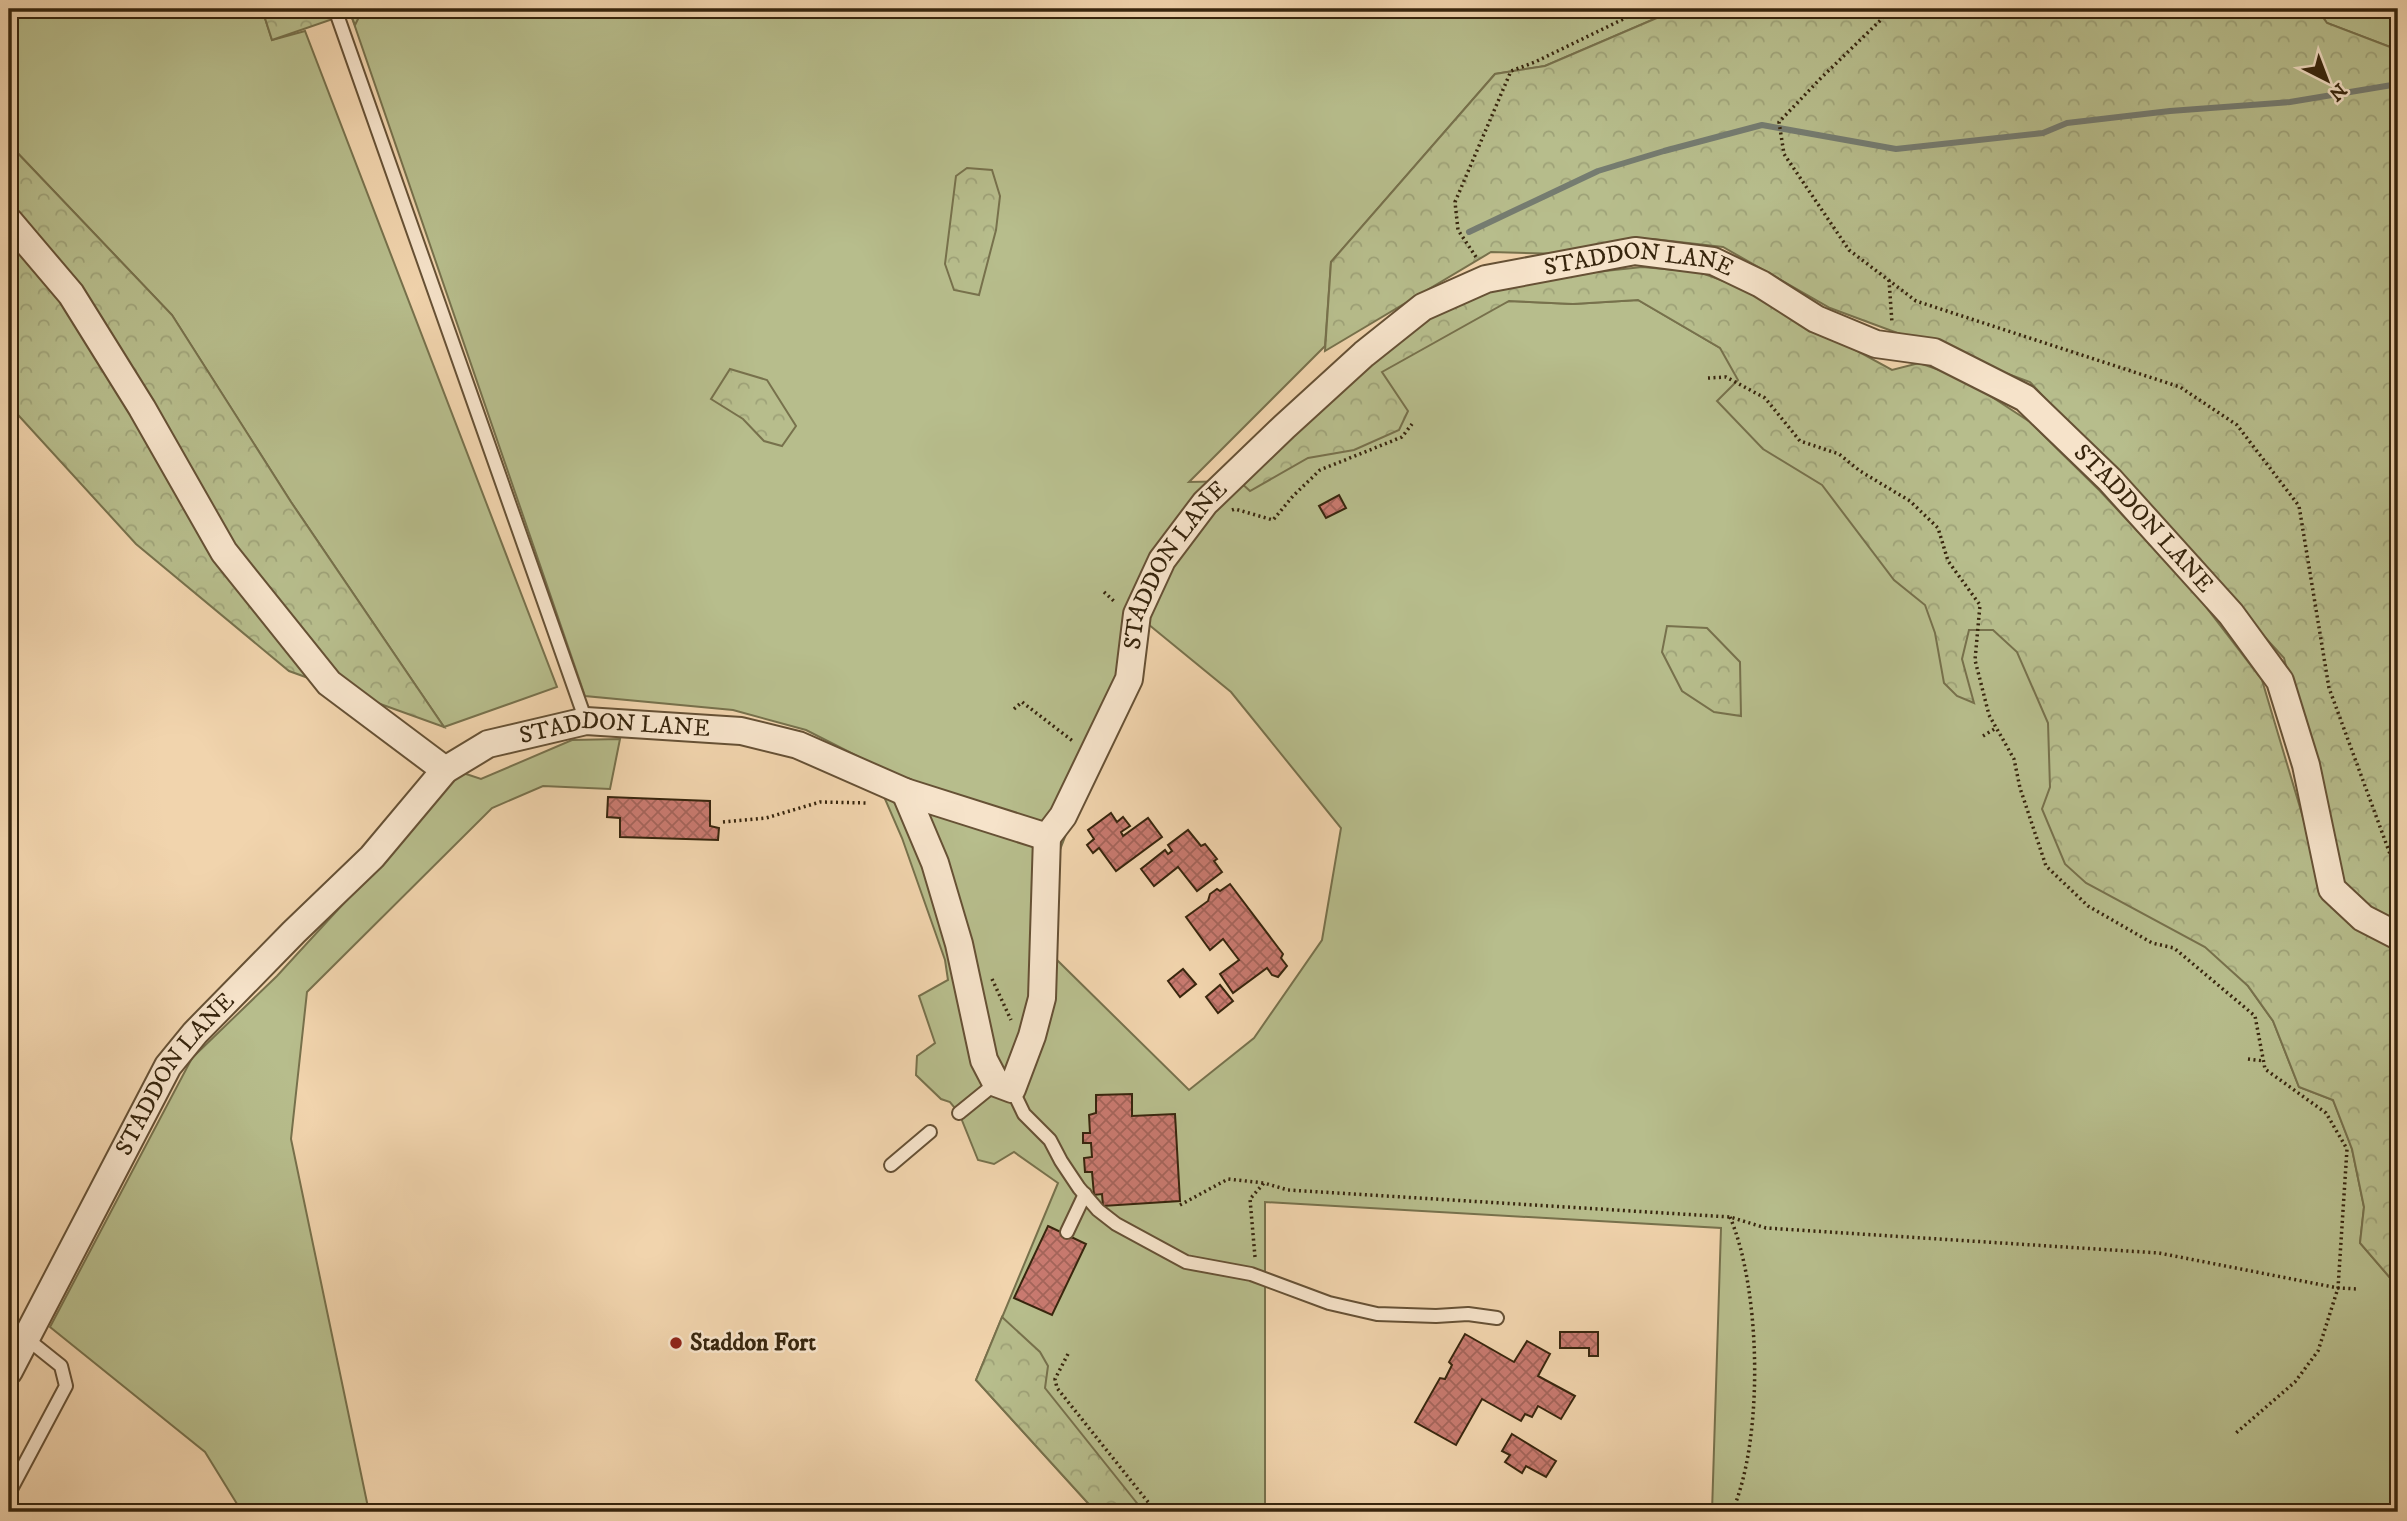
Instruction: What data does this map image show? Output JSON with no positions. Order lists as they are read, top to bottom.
{
  "streets": {
    "street": ["STADDON LANE"]
  },
  "places": ["Staddon Fort"],
  "north": "bottom right"
}
